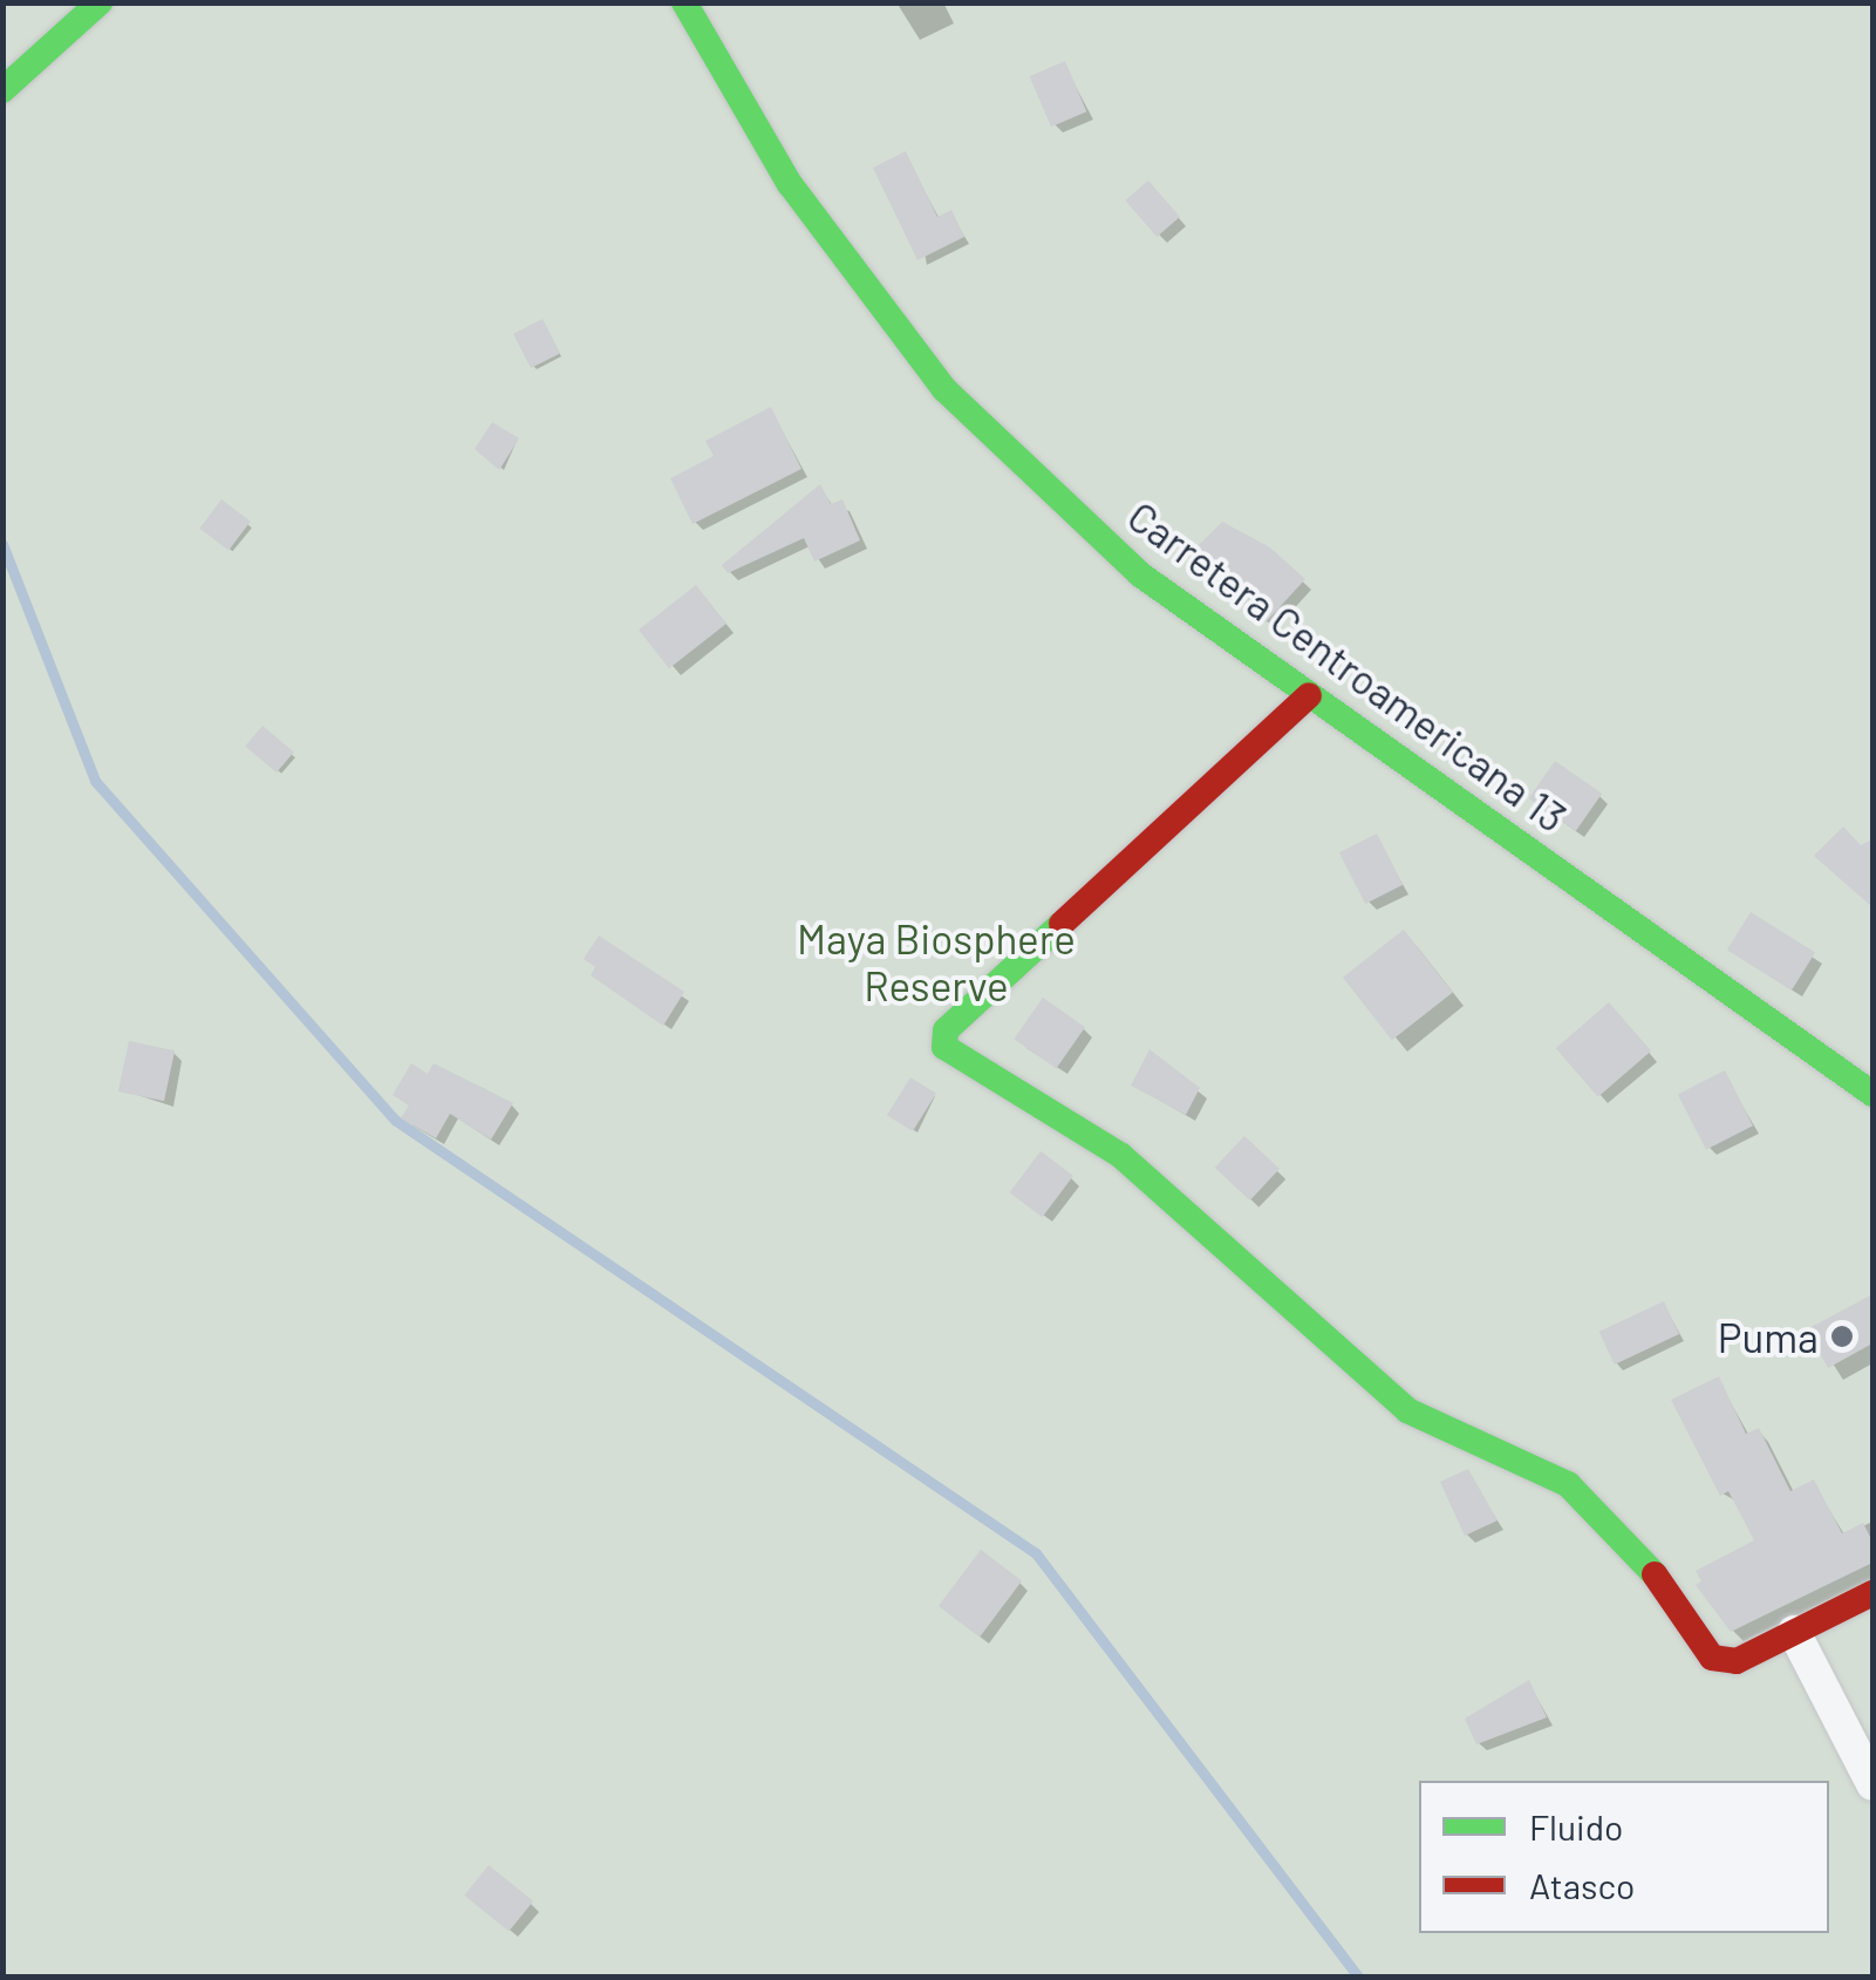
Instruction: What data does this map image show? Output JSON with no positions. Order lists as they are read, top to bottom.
{
  "streets": {
    "main road": ["Carretera Centroamericana 13"]
  },
  "parks": ["Maya Biosphere Reserve"],
  "places": ["Puma"],
  "legend": ["Fluido", "Atasco"]
}
